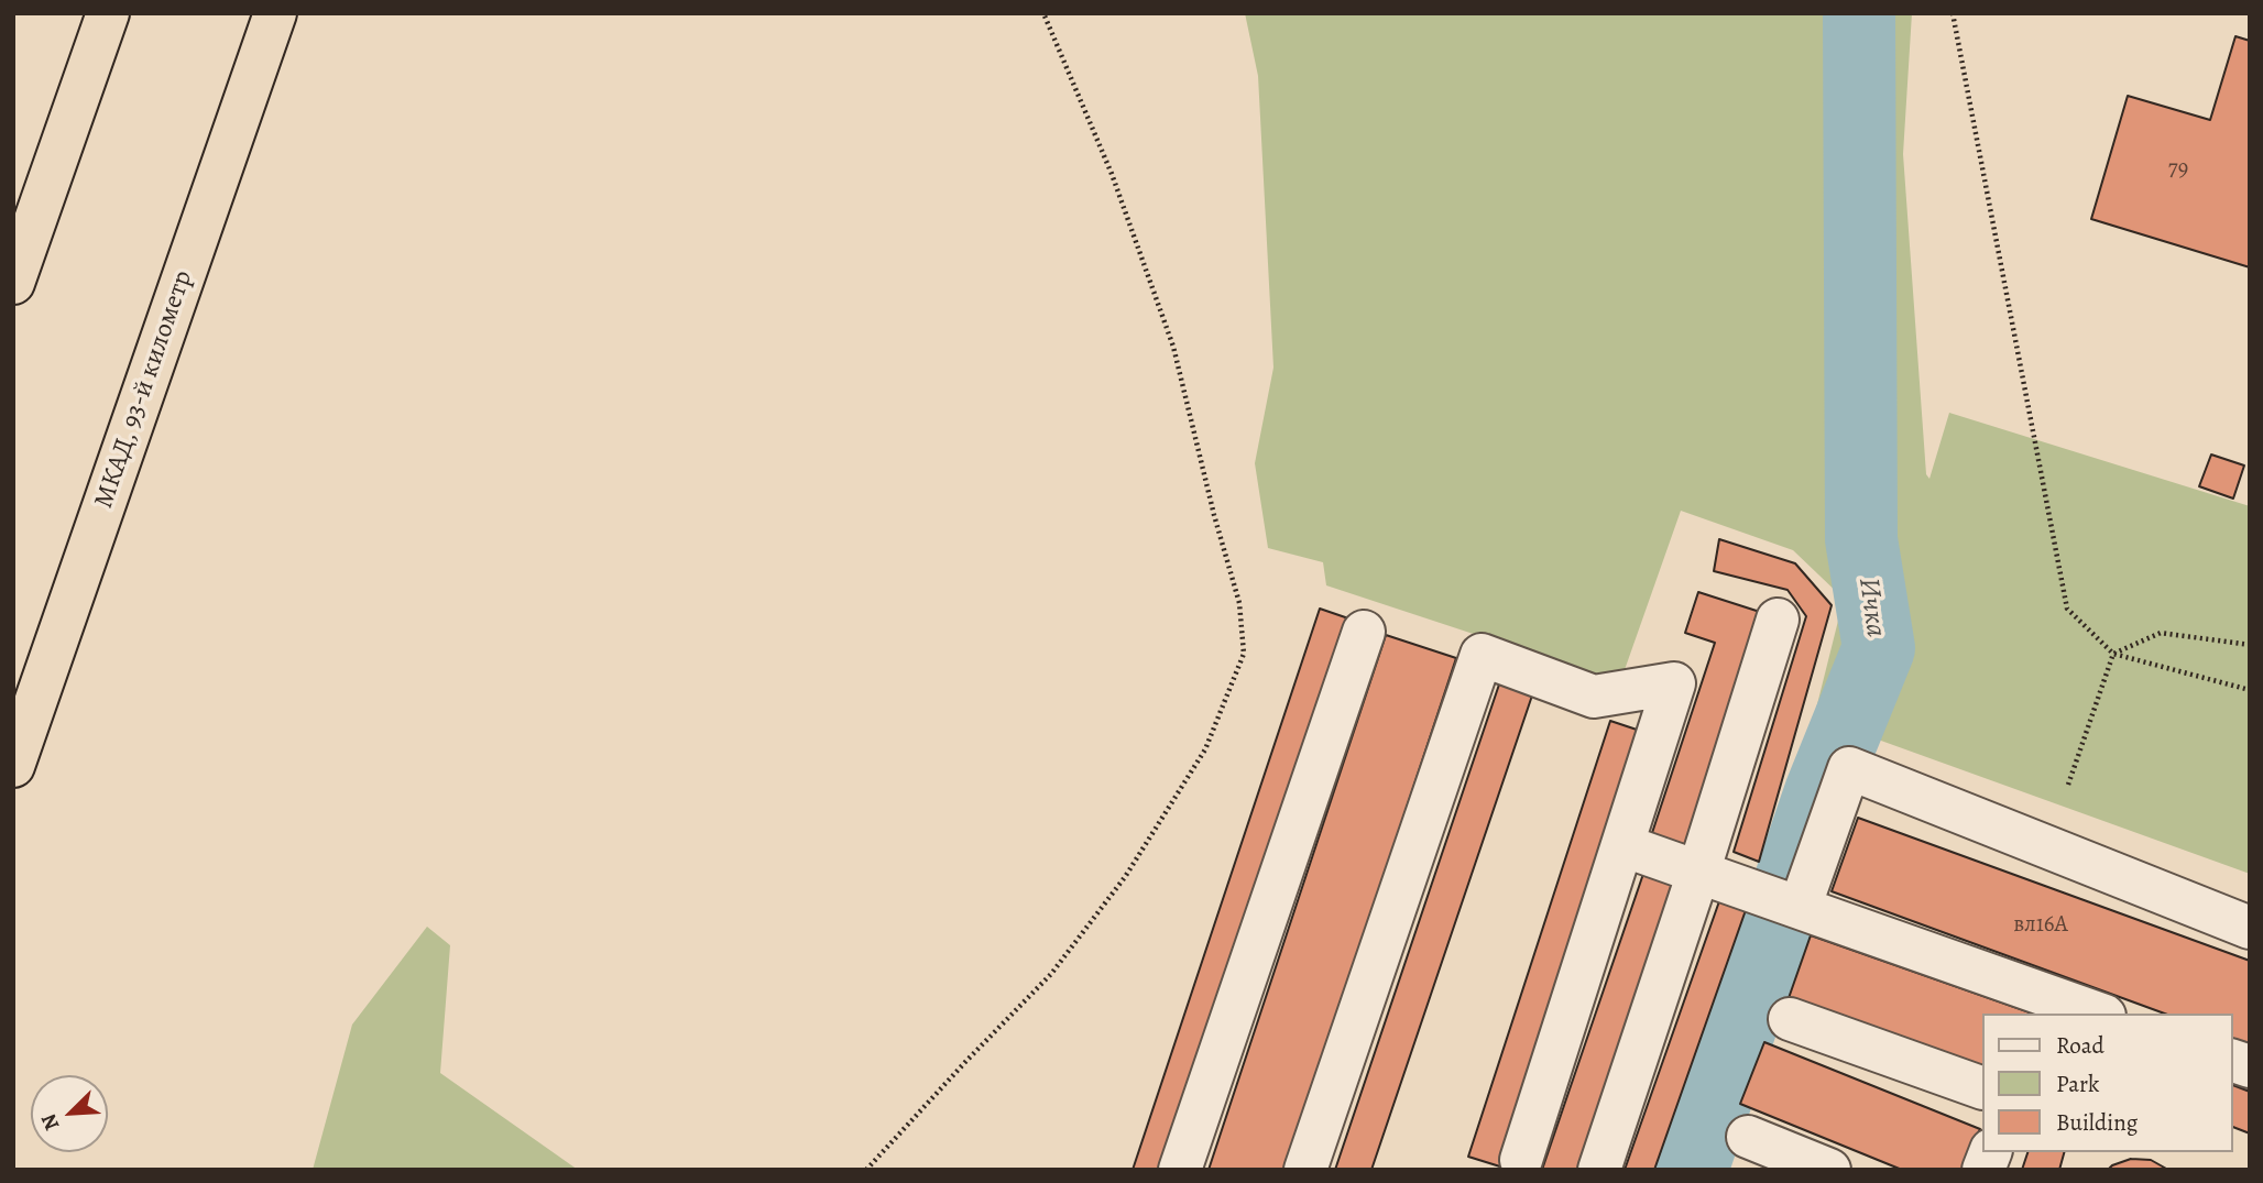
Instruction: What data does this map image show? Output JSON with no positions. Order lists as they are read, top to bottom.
{
  "streets": {
    "highway": ["МКАД, 93-й километр"]
  },
  "water": ["Ичка"],
  "house_numbers": ["79", "вл16А"],
  "legend": ["Road", "Park", "Building"],
  "north": "bottom left"
}
